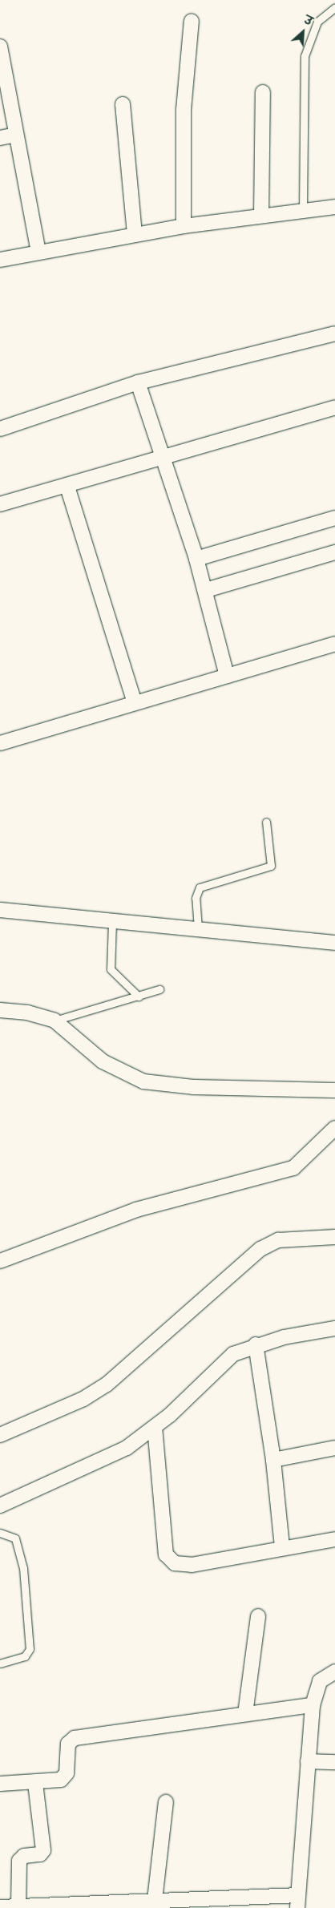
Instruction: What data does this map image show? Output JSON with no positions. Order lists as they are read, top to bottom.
{
  "north": "top right"
}
